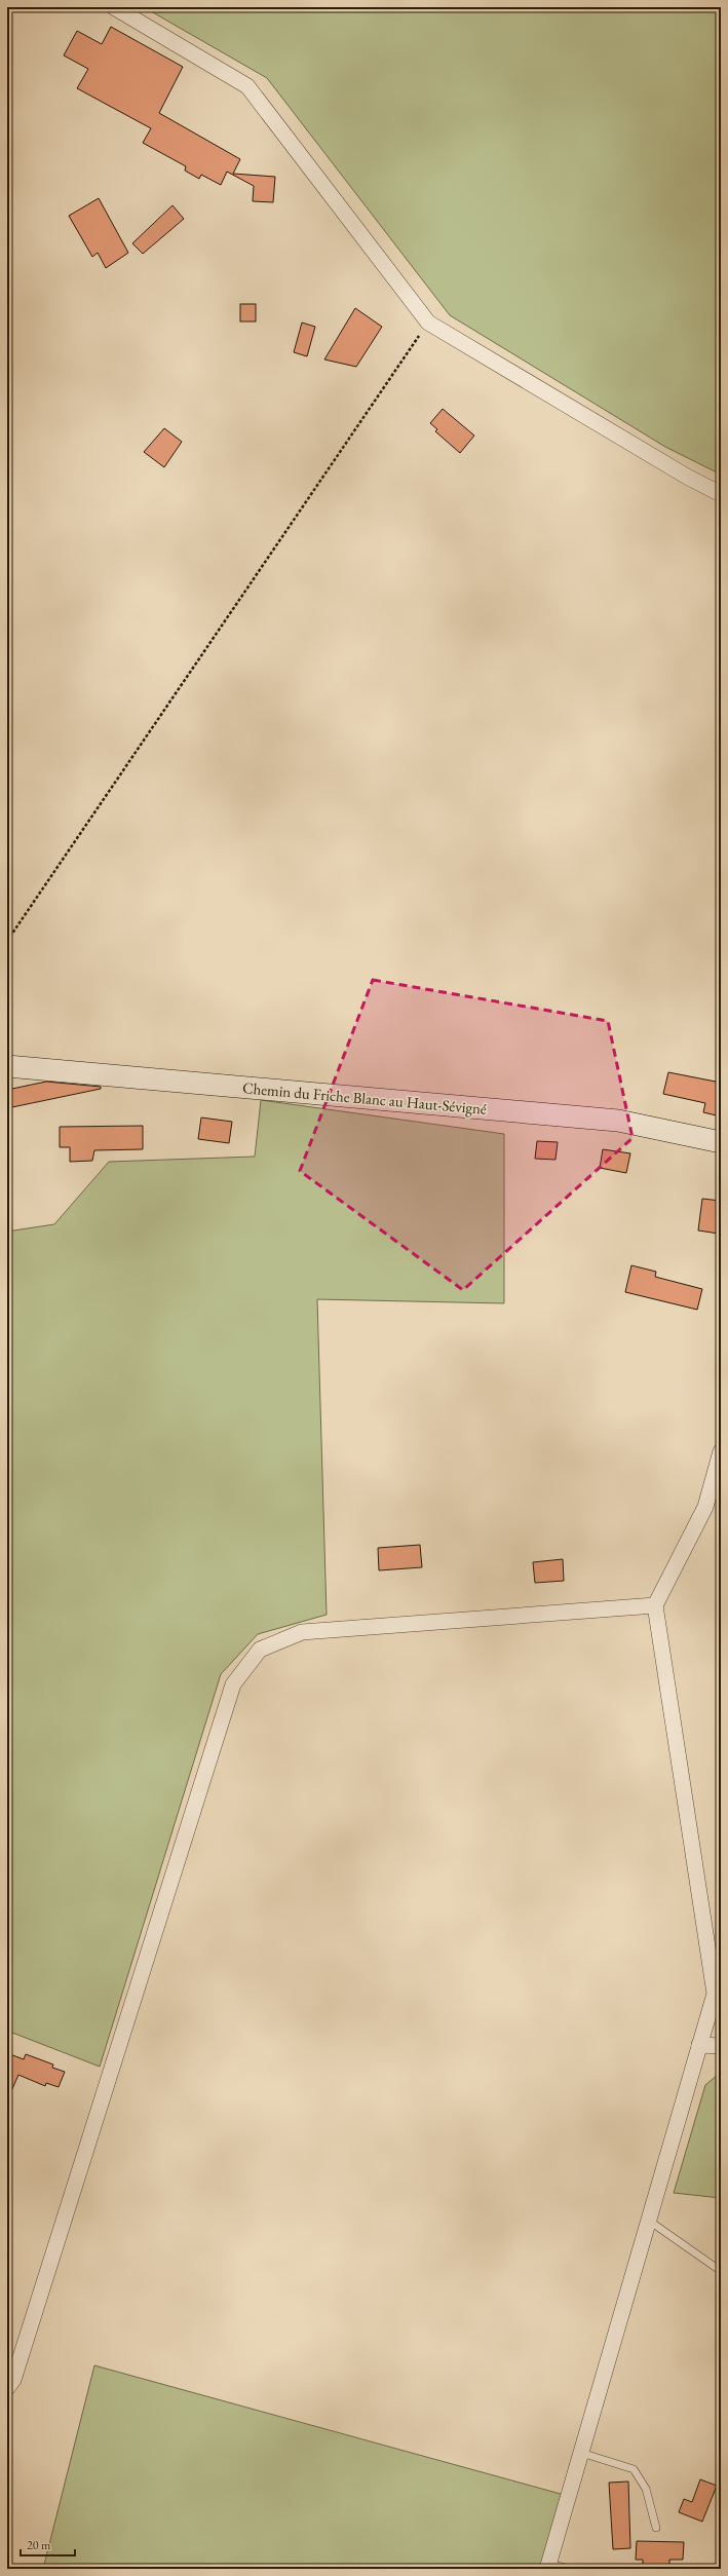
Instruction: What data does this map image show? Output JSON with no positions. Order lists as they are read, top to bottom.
{
  "streets": {
    "street": ["Chemin du Friche Blanc au Haut-Sévigné"]
  },
  "scale_bar": "20 m"
}
